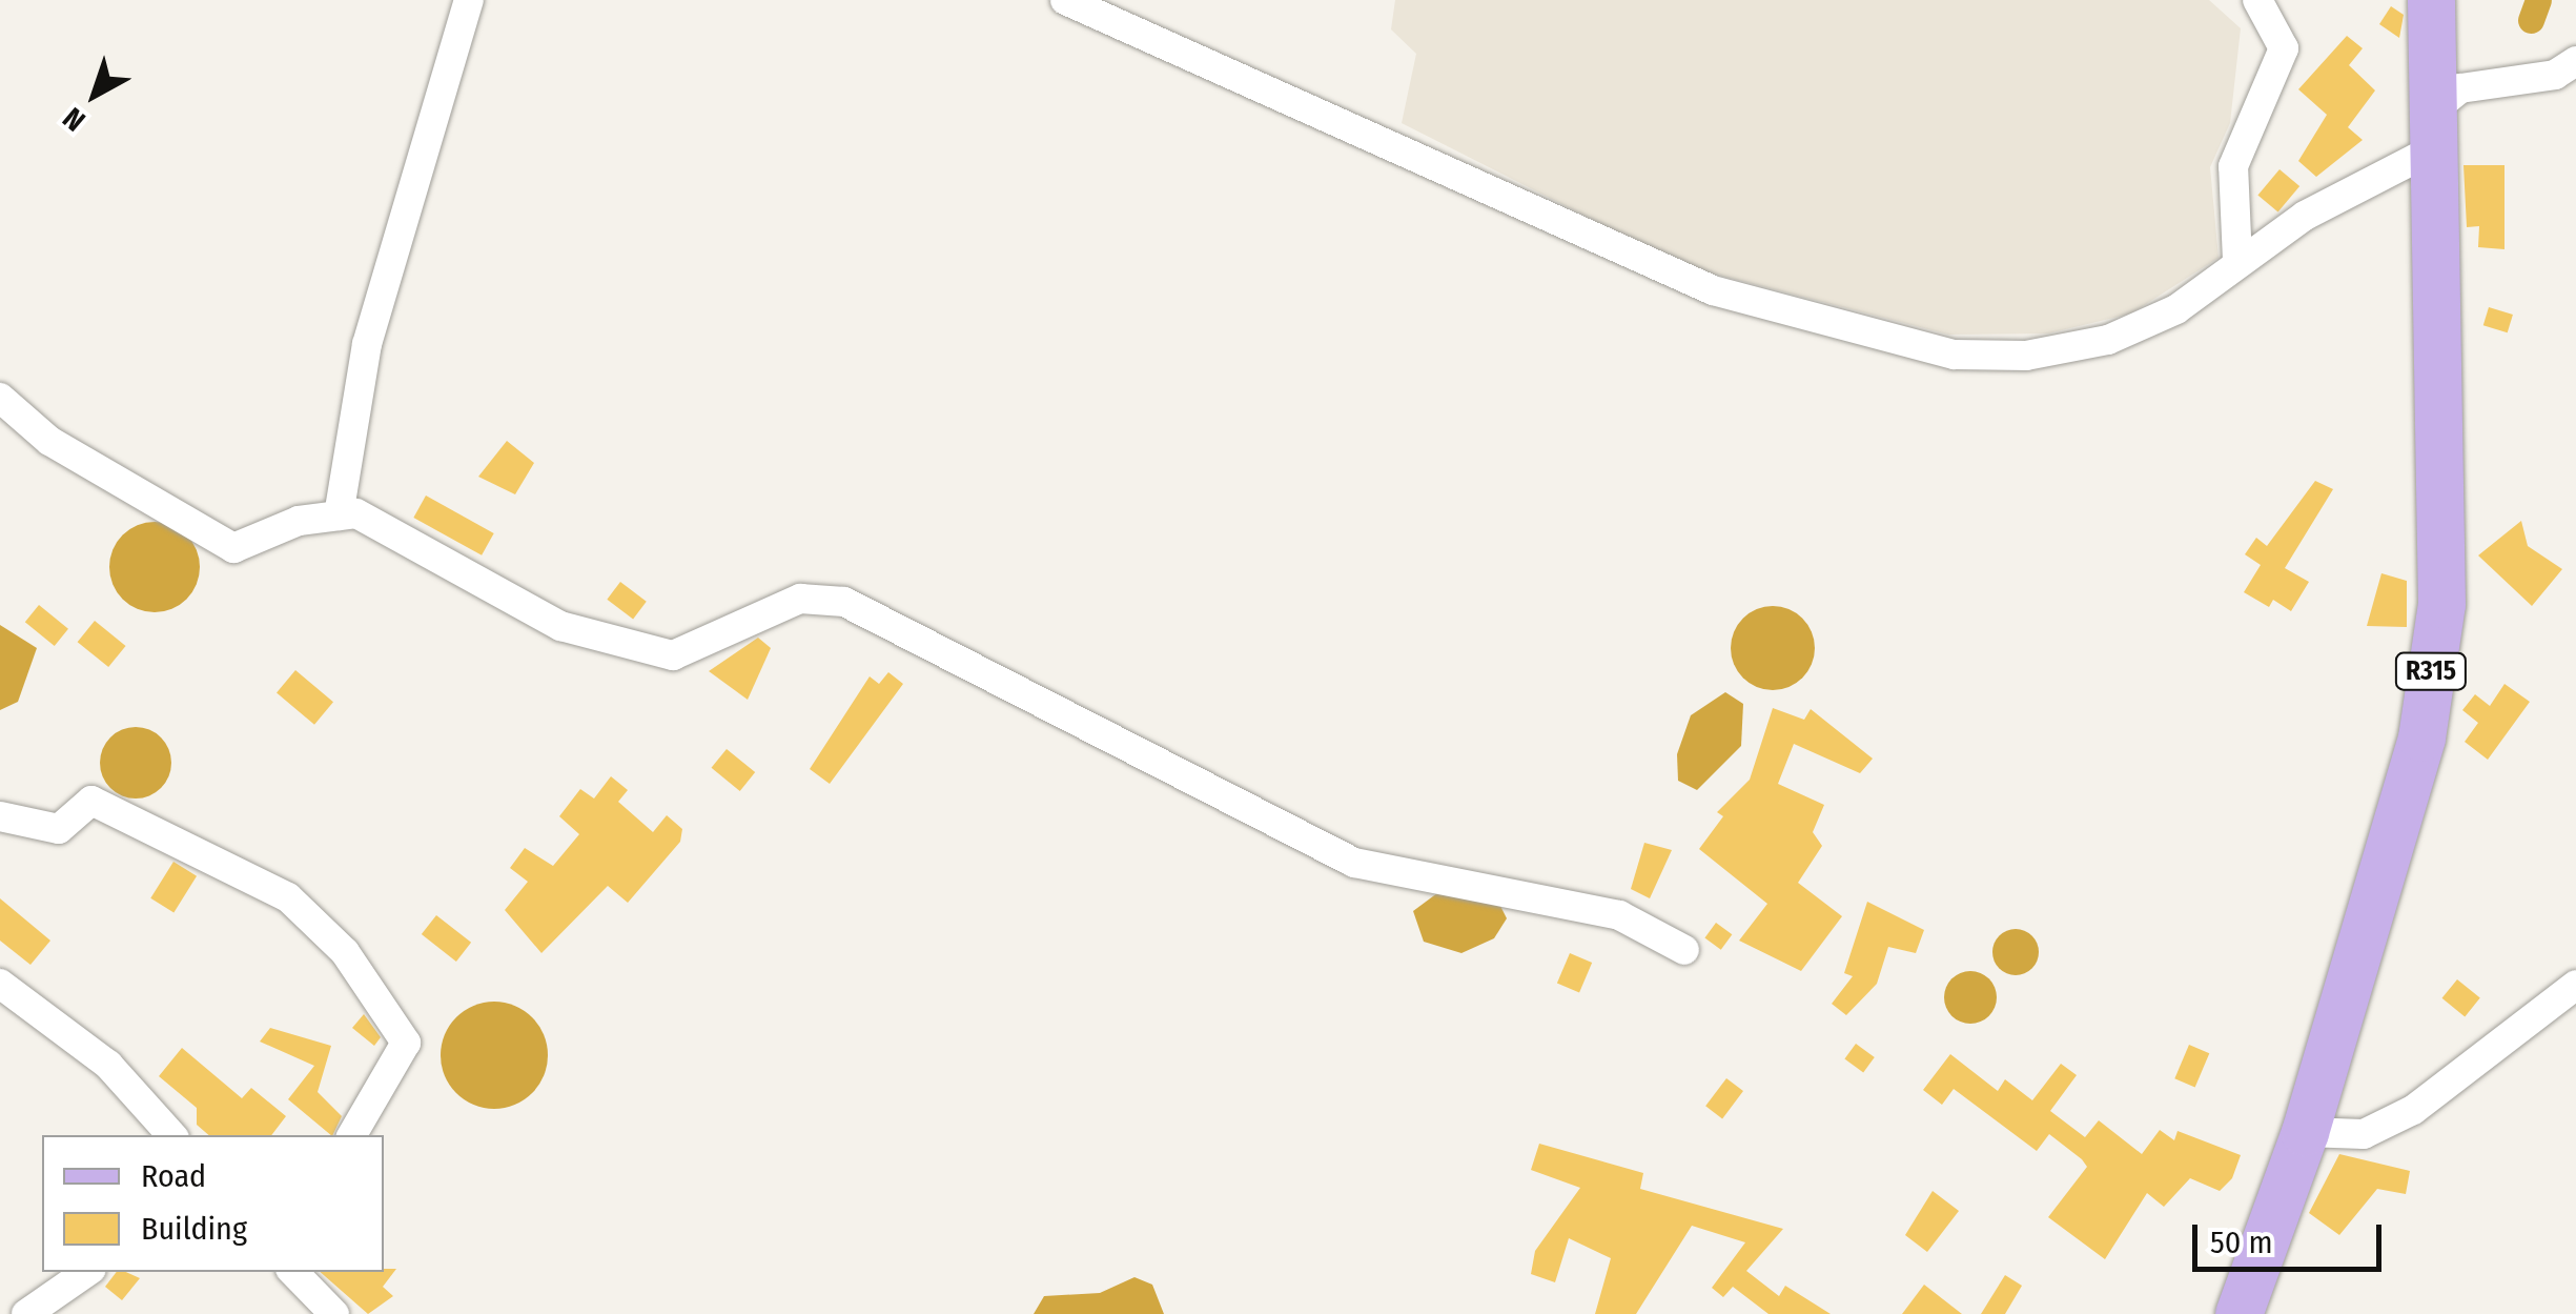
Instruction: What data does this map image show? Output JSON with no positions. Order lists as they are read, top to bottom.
{
  "streets": {
    "main road": ["R315"]
  },
  "legend": ["Road", "Building"],
  "scale_bar": "50 m",
  "north": "bottom left"
}
